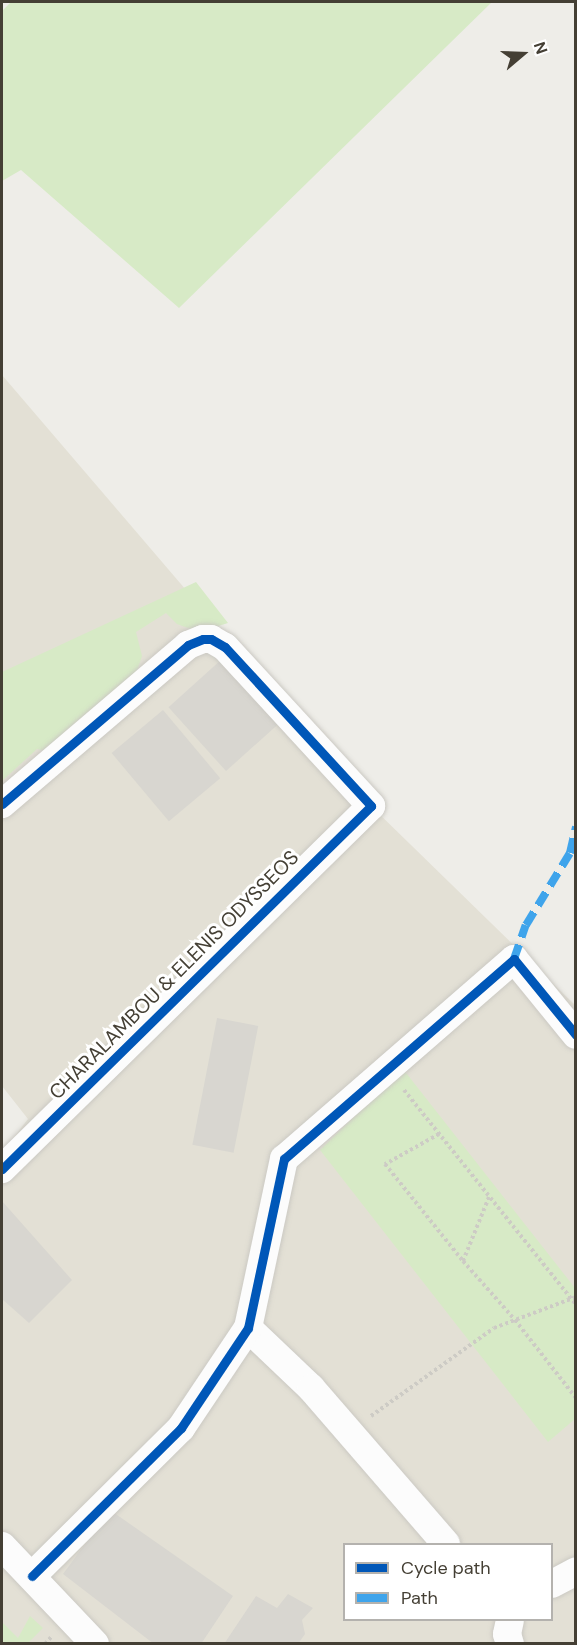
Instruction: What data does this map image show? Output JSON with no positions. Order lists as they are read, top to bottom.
{
  "streets": {
    "street": ["CHARALAMBOU & ELENIS ODYSSEOS"]
  },
  "legend": ["Cycle path", "Path"],
  "north": "right"
}
